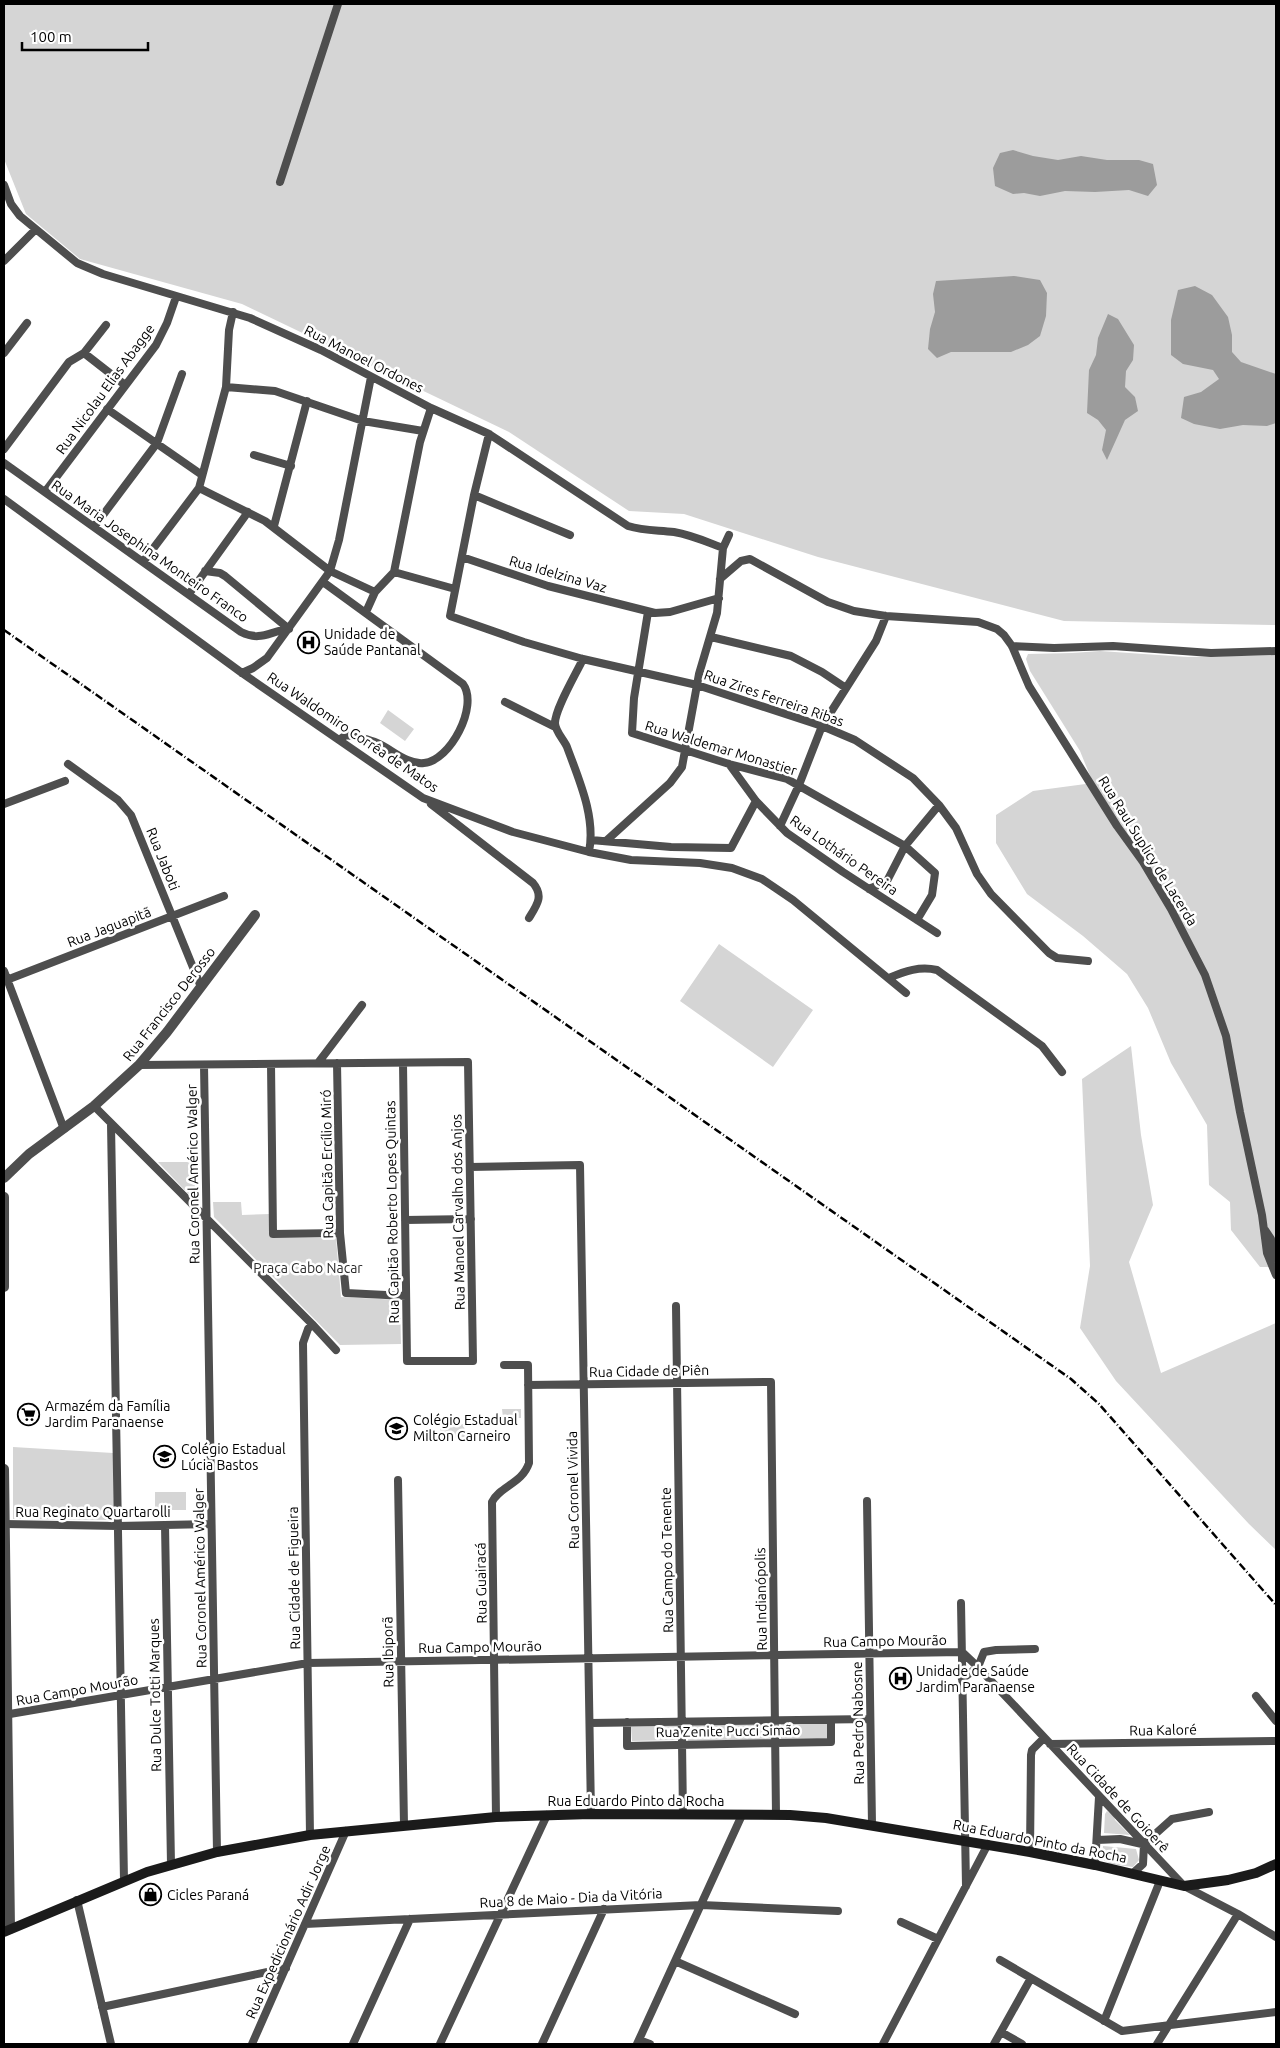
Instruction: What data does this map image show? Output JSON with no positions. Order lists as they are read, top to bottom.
{
  "streets": {
    "main road": ["Rua Eduardo Pinto da Rocha"],
    "street": [
      "Rua Manoel Ordones",
      "Rua Nicolau Elias Abagge",
      "Rua Maria Josephina Monteiro Franco",
      "Rua Idelzina Vaz",
      "Rua Zires Ferreira Ribas",
      "Rua Waldomiro Corrêa de Matos",
      "Rua Waldemar Monastier",
      "Rua Raul Suplicy de Lacerda",
      "Rua Lothário Pereira",
      "Rua Jaboti",
      "Rua Jaguapitã",
      "Rua Francisco Derosso",
      "Rua Capitão Ercílio Miró",
      "Rua Coronel Américo Walger",
      "Rua Capitão Roberto Lopes Quintas",
      "Rua Manoel Carvalho dos Anjos",
      "Rua Cidade de Piên",
      "Rua Coronel Vivida",
      "Rua Reginato Quartarolli",
      "Rua Campo do Tenente",
      "Rua Cidade de Figueira",
      "Rua Guairacá",
      "Rua Indianópolis",
      "Rua Campo Mourão",
      "Rua Ibiporã",
      "Rua Dulce Totti Marques",
      "Rua Pedro Nabosne",
      "Rua Kaloré",
      "Rua Zenite Pucci Simão",
      "Rua Cidade de Goioerê",
      "Rua 8 de Maio - Dia da Vitória",
      "Rua Expedicionário Adir Jorge"
    ]
  },
  "crossings": [
    ["Rua Manoel Ordones", "Rua Nicolau Elias Abagge"],
    ["Rua Nicolau Elias Abagge", "Rua Maria Josephina Monteiro Franco"],
    ["Rua Zires Ferreira Ribas", "Rua Waldemar Monastier"],
    ["Rua Waldemar Monastier", "Rua Lothário Pereira"],
    ["Rua Jaboti", "Rua Jaguapitã"],
    ["Rua Jaboti", "Rua Francisco Derosso"],
    ["Rua Capitão Ercílio Miró", "Rua Capitão Roberto Lopes Quintas"],
    ["Rua Coronel Américo Walger", "Rua Reginato Quartarolli"],
    ["Rua Coronel Américo Walger", "Rua Campo Mourão"],
    ["Rua Coronel Américo Walger", "Rua Eduardo Pinto da Rocha"],
    ["Rua Capitão Roberto Lopes Quintas", "Rua Manoel Carvalho dos Anjos"],
    ["Rua Manoel Carvalho dos Anjos", "Rua Coronel Vivida"],
    ["Rua Cidade de Piên", "Rua Coronel Vivida"],
    ["Rua Cidade de Piên", "Rua Campo do Tenente"],
    ["Rua Cidade de Piên", "Rua Guairacá"],
    ["Rua Cidade de Piên", "Rua Indianópolis"],
    ["Rua Coronel Vivida", "Rua Campo Mourão"],
    ["Rua Coronel Vivida", "Rua Zenite Pucci Simão"],
    ["Rua Coronel Vivida", "Rua Eduardo Pinto da Rocha"],
    ["Rua Reginato Quartarolli", "Rua Dulce Totti Marques"],
    ["Rua Campo do Tenente", "Rua Campo Mourão"],
    ["Rua Campo do Tenente", "Rua Zenite Pucci Simão"],
    ["Rua Campo do Tenente", "Rua Eduardo Pinto da Rocha"],
    ["Rua Cidade de Figueira", "Rua Campo Mourão"],
    ["Rua Cidade de Figueira", "Rua Eduardo Pinto da Rocha"],
    ["Rua Guairacá", "Rua Campo Mourão"],
    ["Rua Guairacá", "Rua Eduardo Pinto da Rocha"],
    ["Rua Indianópolis", "Rua Campo Mourão"],
    ["Rua Indianópolis", "Rua Zenite Pucci Simão"],
    ["Rua Indianópolis", "Rua Eduardo Pinto da Rocha"],
    ["Rua Campo Mourão", "Rua Ibiporã"],
    ["Rua Campo Mourão", "Rua Dulce Totti Marques"],
    ["Rua Campo Mourão", "Rua Pedro Nabosne"],
    ["Rua Campo Mourão", "Rua Cidade de Goioerê"],
    ["Rua Ibiporã", "Rua Eduardo Pinto da Rocha"],
    ["Rua Dulce Totti Marques", "Rua Eduardo Pinto da Rocha"],
    ["Rua Pedro Nabosne", "Rua Zenite Pucci Simão"],
    ["Rua Pedro Nabosne", "Rua Eduardo Pinto da Rocha"],
    ["Rua Kaloré", "Rua Cidade de Goioerê"],
    ["Rua Cidade de Goioerê", "Rua Eduardo Pinto da Rocha"],
    ["Rua Eduardo Pinto da Rocha", "Rua Expedicionário Adir Jorge"],
    ["Rua 8 de Maio - Dia da Vitória", "Rua Expedicionário Adir Jorge"]
  ],
  "parks": ["Praça Cabo Nacar"],
  "places": {
    "hospital": ["Unidade de Saúde Pantanal", "Unidade de Saúde Jardim Paranaense"],
    "supermarket": ["Armazém da Família Jardim Paranaense"],
    "school or university": ["Colégio Estadual Milton Carneiro", "Colégio Estadual Lúcia Bastos"],
    "shop": ["Cicles Paraná"]
  },
  "scale_bar": "100 m"
}
